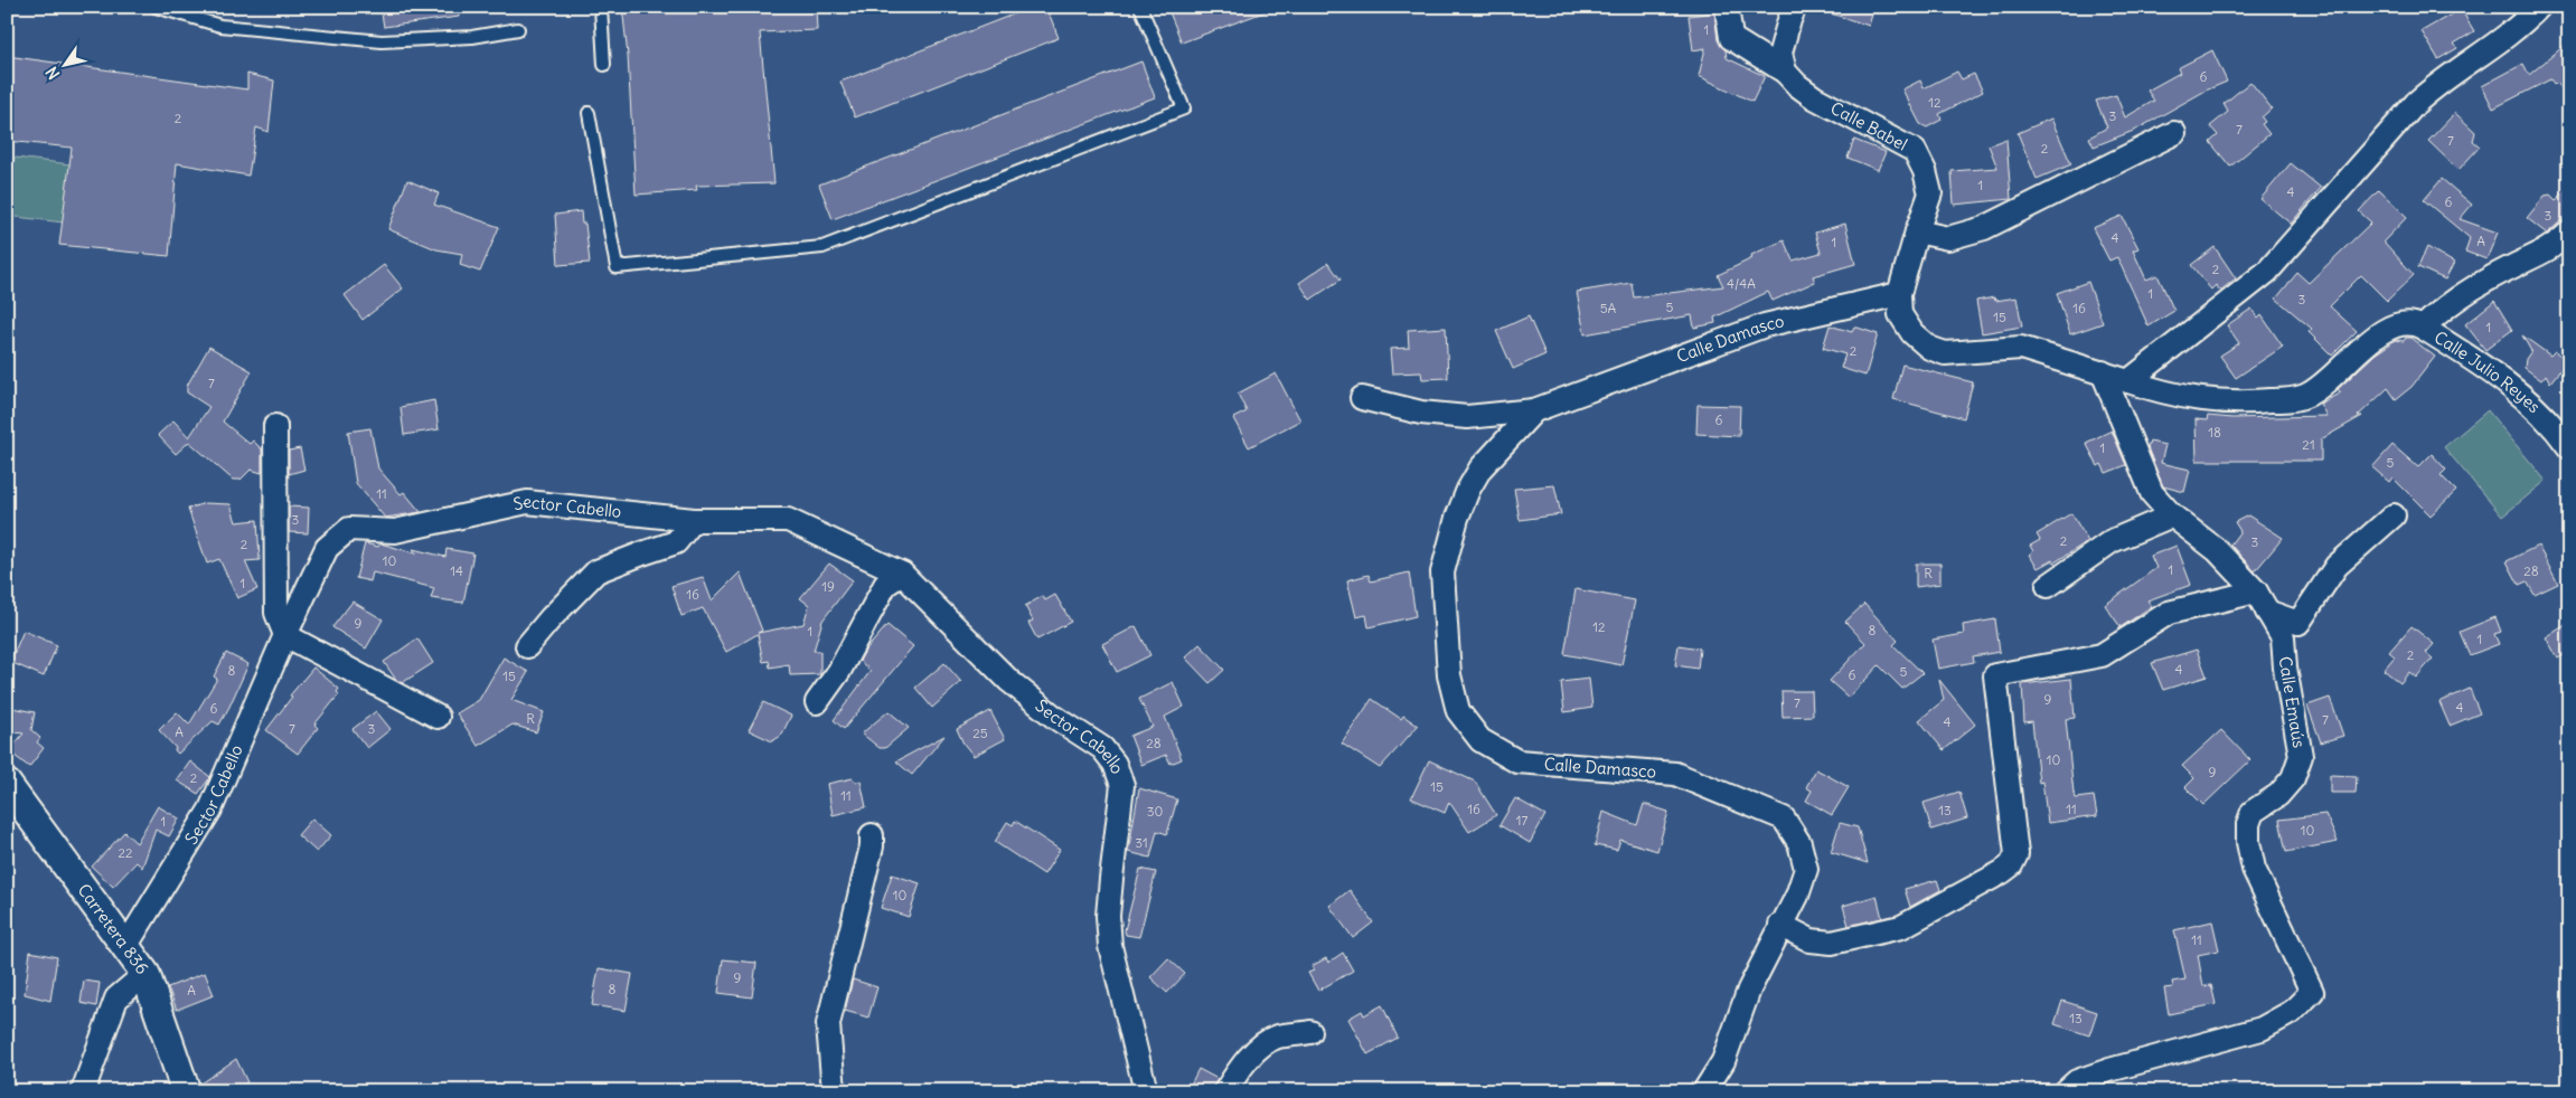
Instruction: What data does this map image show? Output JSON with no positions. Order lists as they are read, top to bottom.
{
  "streets": {
    "street": [
      "Calle Babel",
      "Calle Damasco",
      "Calle Julio Reyes",
      "Sector Cabello",
      "Calle Emaús",
      "Carretera 836"
    ]
  },
  "crossings": [
    ["Calle Babel", "Calle Damasco"],
    ["Sector Cabello", "Carretera 836"]
  ],
  "house_numbers": [
    "1",
    "6",
    "12",
    "3",
    "2",
    "7",
    "7",
    "2",
    "1",
    "4",
    "6",
    "3",
    "4",
    "A",
    "1",
    "2",
    "4/4A",
    "1",
    "3",
    "5",
    "5A",
    "16",
    "15",
    "1",
    "2",
    "7",
    "6",
    "18",
    "21",
    "1",
    "5",
    "11",
    "3",
    "2",
    "3",
    "2",
    "10",
    "1",
    "14",
    "28",
    "R",
    "1",
    "19",
    "16",
    "9",
    "12",
    "8",
    "1",
    "1",
    "2",
    "4",
    "8",
    "5",
    "6",
    "15",
    "9",
    "7",
    "4",
    "6",
    "R",
    "7",
    "4",
    "7",
    "3",
    "A",
    "25",
    "28",
    "10",
    "9",
    "2",
    "15",
    "11",
    "16",
    "11",
    "13",
    "30",
    "17",
    "1",
    "10",
    "31",
    "22",
    "10",
    "11",
    "9",
    "8",
    "A",
    "13"
  ],
  "north": "bottom left"
}
